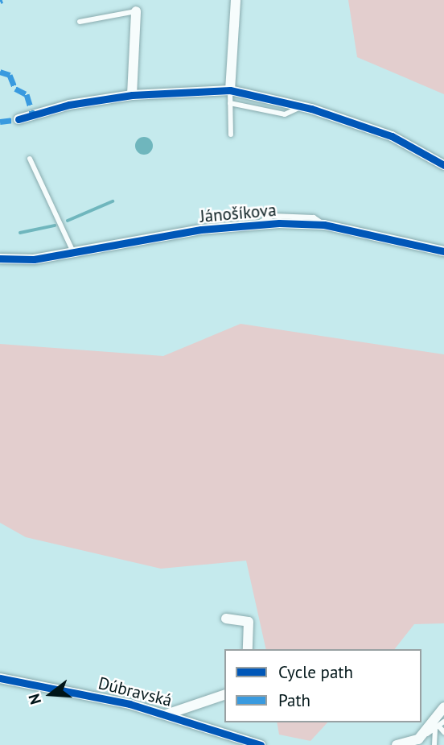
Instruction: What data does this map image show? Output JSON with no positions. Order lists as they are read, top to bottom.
{
  "streets": {
    "street": ["Jánošíkova", "Dúbravská"]
  },
  "legend": ["Cycle path", "Path"],
  "north": "left"
}
